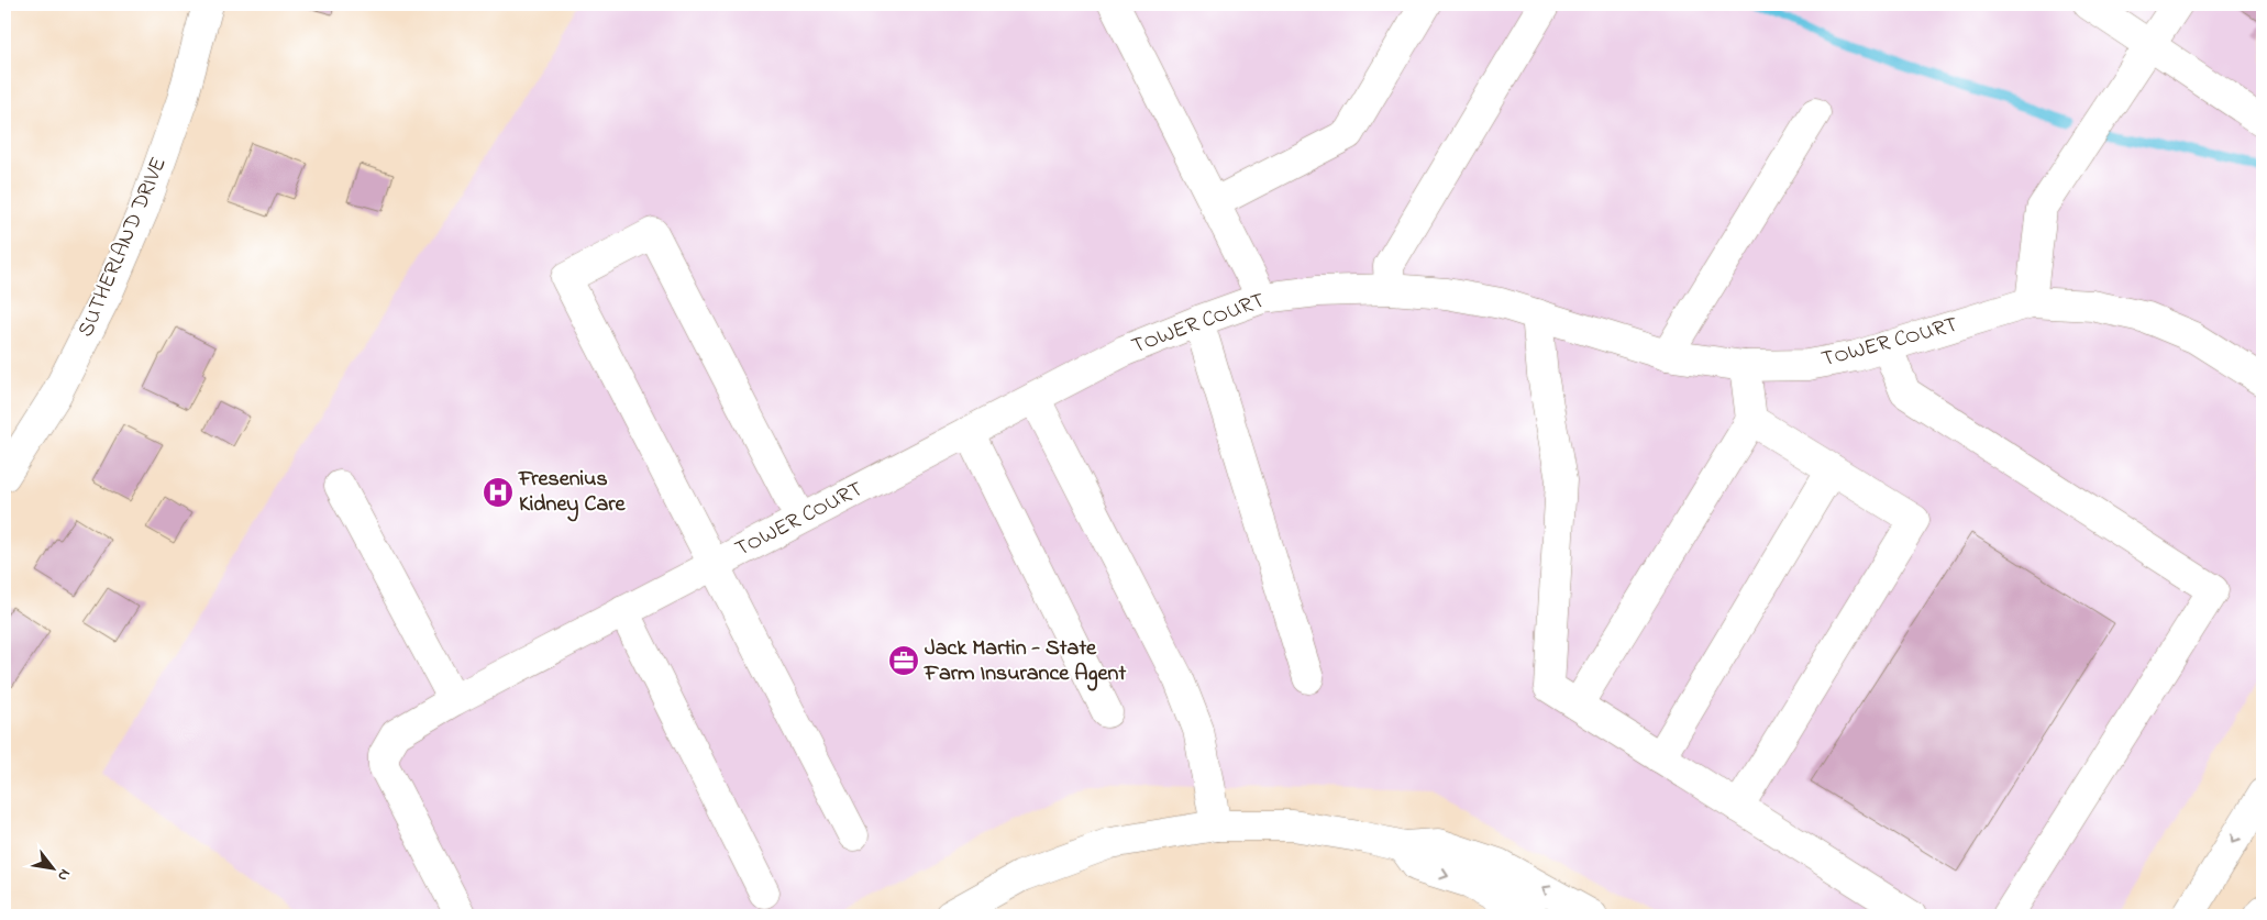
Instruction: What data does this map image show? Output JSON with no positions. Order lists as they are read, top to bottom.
{
  "streets": {
    "street": ["SUTHERLAND DRIVE", "TOWER COURT"]
  },
  "places": {
    "hospital": ["Fresenius Kidney Care"],
    "office": ["Jack Martin - State Farm Insurance Agent"]
  },
  "north": "bottom right"
}
